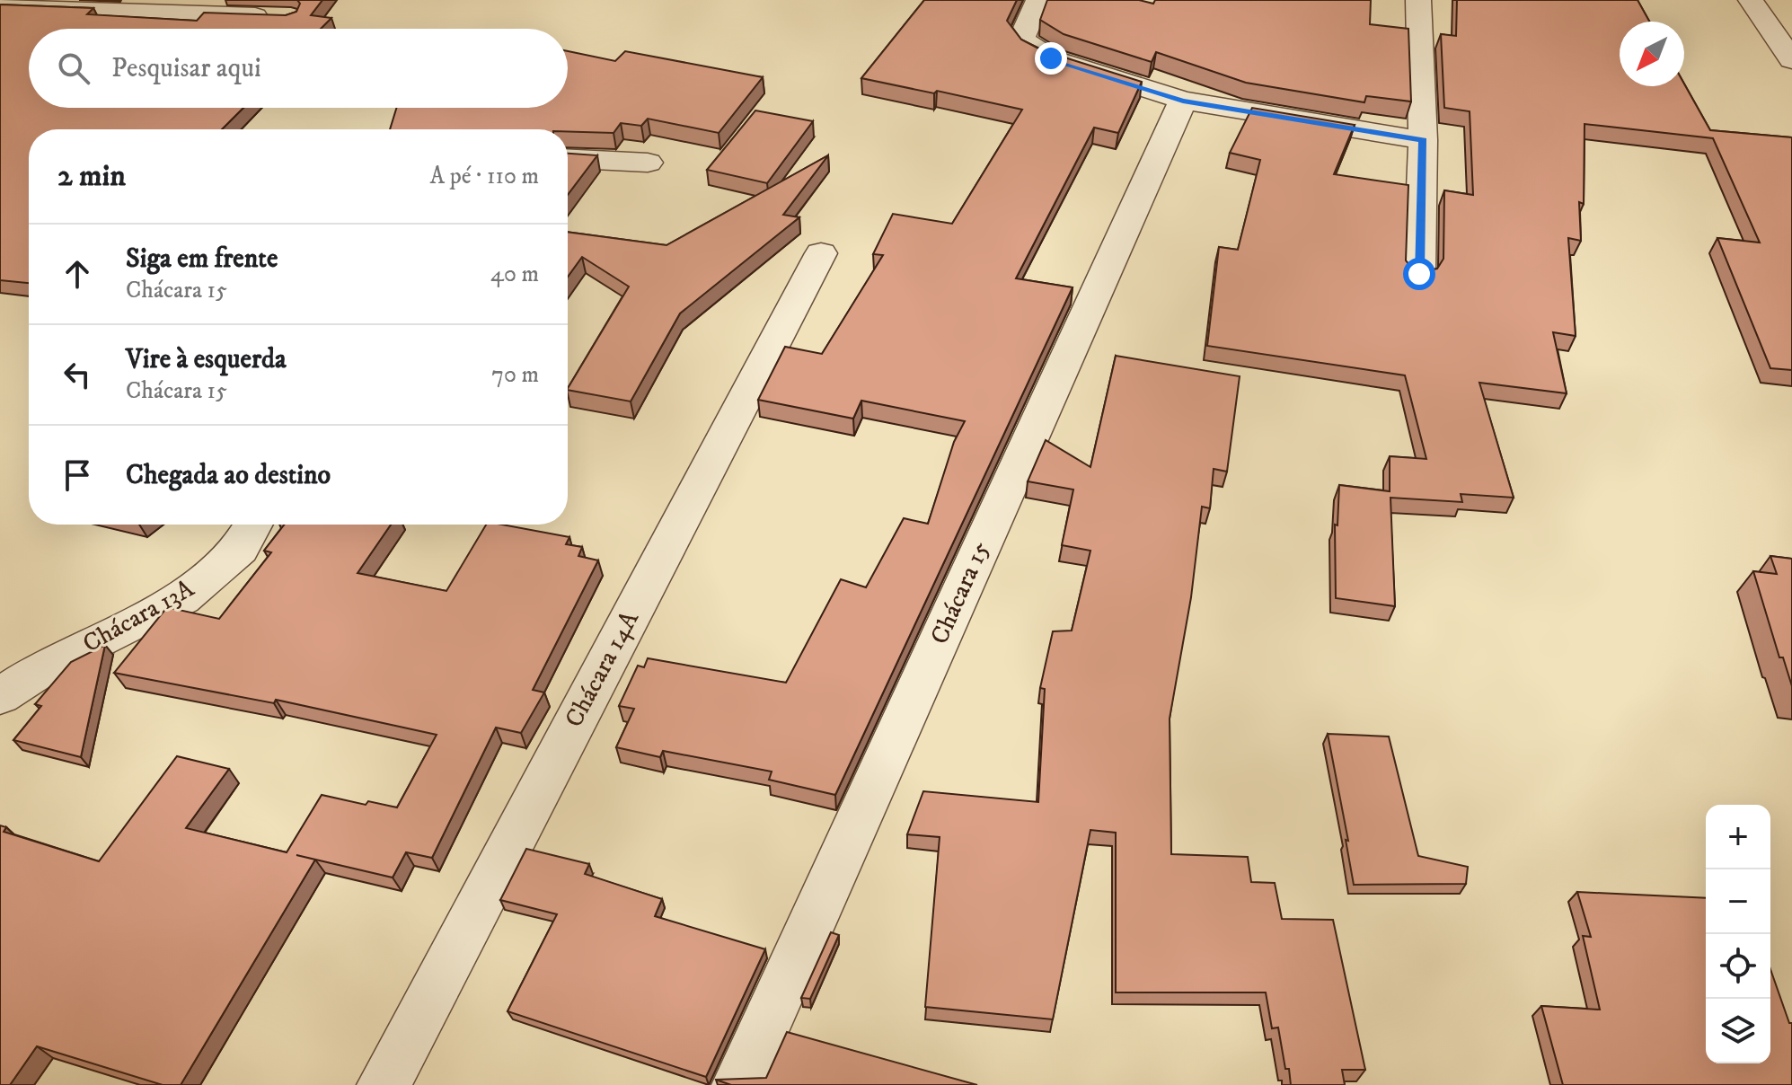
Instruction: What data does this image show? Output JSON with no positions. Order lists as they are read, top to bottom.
{
  "streets": {
    "street": ["Chácara 15", "Chácara 13A", "Chácara 14A"]
  },
  "north": "bottom left",
  "page": {
    "search": "Pesquisar aqui",
    "heading": ["2 min", "A pé · 110 m"],
    "list": [
      ["Siga em frente", "Chácara 15", "40 m"],
      ["Vire à esquerda", "Chácara 15", "70 m"],
      "Chegada ao destino"
    ],
    "map_buttons": ["+", "−"]
  }
}
